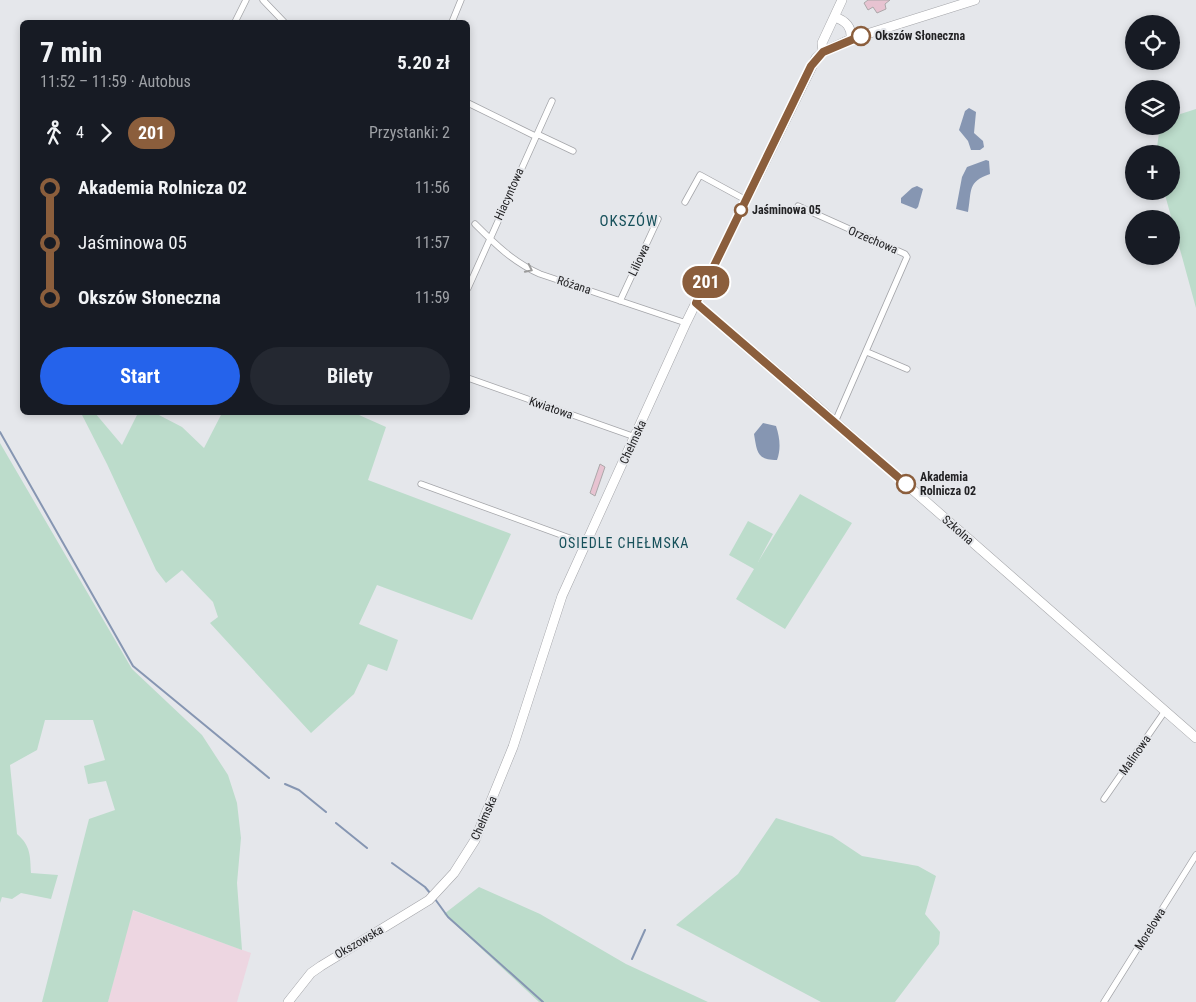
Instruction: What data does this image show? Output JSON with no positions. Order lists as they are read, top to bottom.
{
  "streets": {
    "main road": ["Chełmska", "Szkolna", "Okszowska"],
    "street": [
      "Hiacyntowa",
      "Orzechowa",
      "Liliowa",
      "Różana",
      "Kwiatowa",
      "Malinowa",
      "Morelowa"
    ]
  },
  "crossings": [
    ["Hiacyntowa", "Różana"],
    ["Orzechowa", "Szkolna"],
    ["Liliowa", "Różana"],
    ["Różana", "Chełmska"],
    ["Kwiatowa", "Chełmska"],
    ["Chełmska", "Szkolna"],
    ["Chełmska", "Okszowska"],
    ["Szkolna", "Malinowa"]
  ],
  "one_way": ["Różana"],
  "districts": ["OKSZÓW", "OSIEDLE CHEŁMSKA"],
  "places": ["Okszów Słoneczna", "Jaśminowa 05", "Akademia Rolnicza 02"],
  "lines": ["bus line 201"],
  "page": {
    "on_map": "201",
    "map_buttons": ["+", "−"],
    "heading": ["7 min", "11:52 – 11:59 · Autobus", "5.20 zł"],
    "legs": ["4", "201", "Przystanki: 2"],
    "list": [
      {
        "name": "Akademia Rolnicza 02",
        "value": "11:56"
      },
      {
        "name": "Jaśminowa 05",
        "value": "11:57"
      },
      {
        "name": "Okszów Słoneczna",
        "value": "11:59"
      }
    ],
    "buttons": ["Start", "Bilety"]
  }
}
